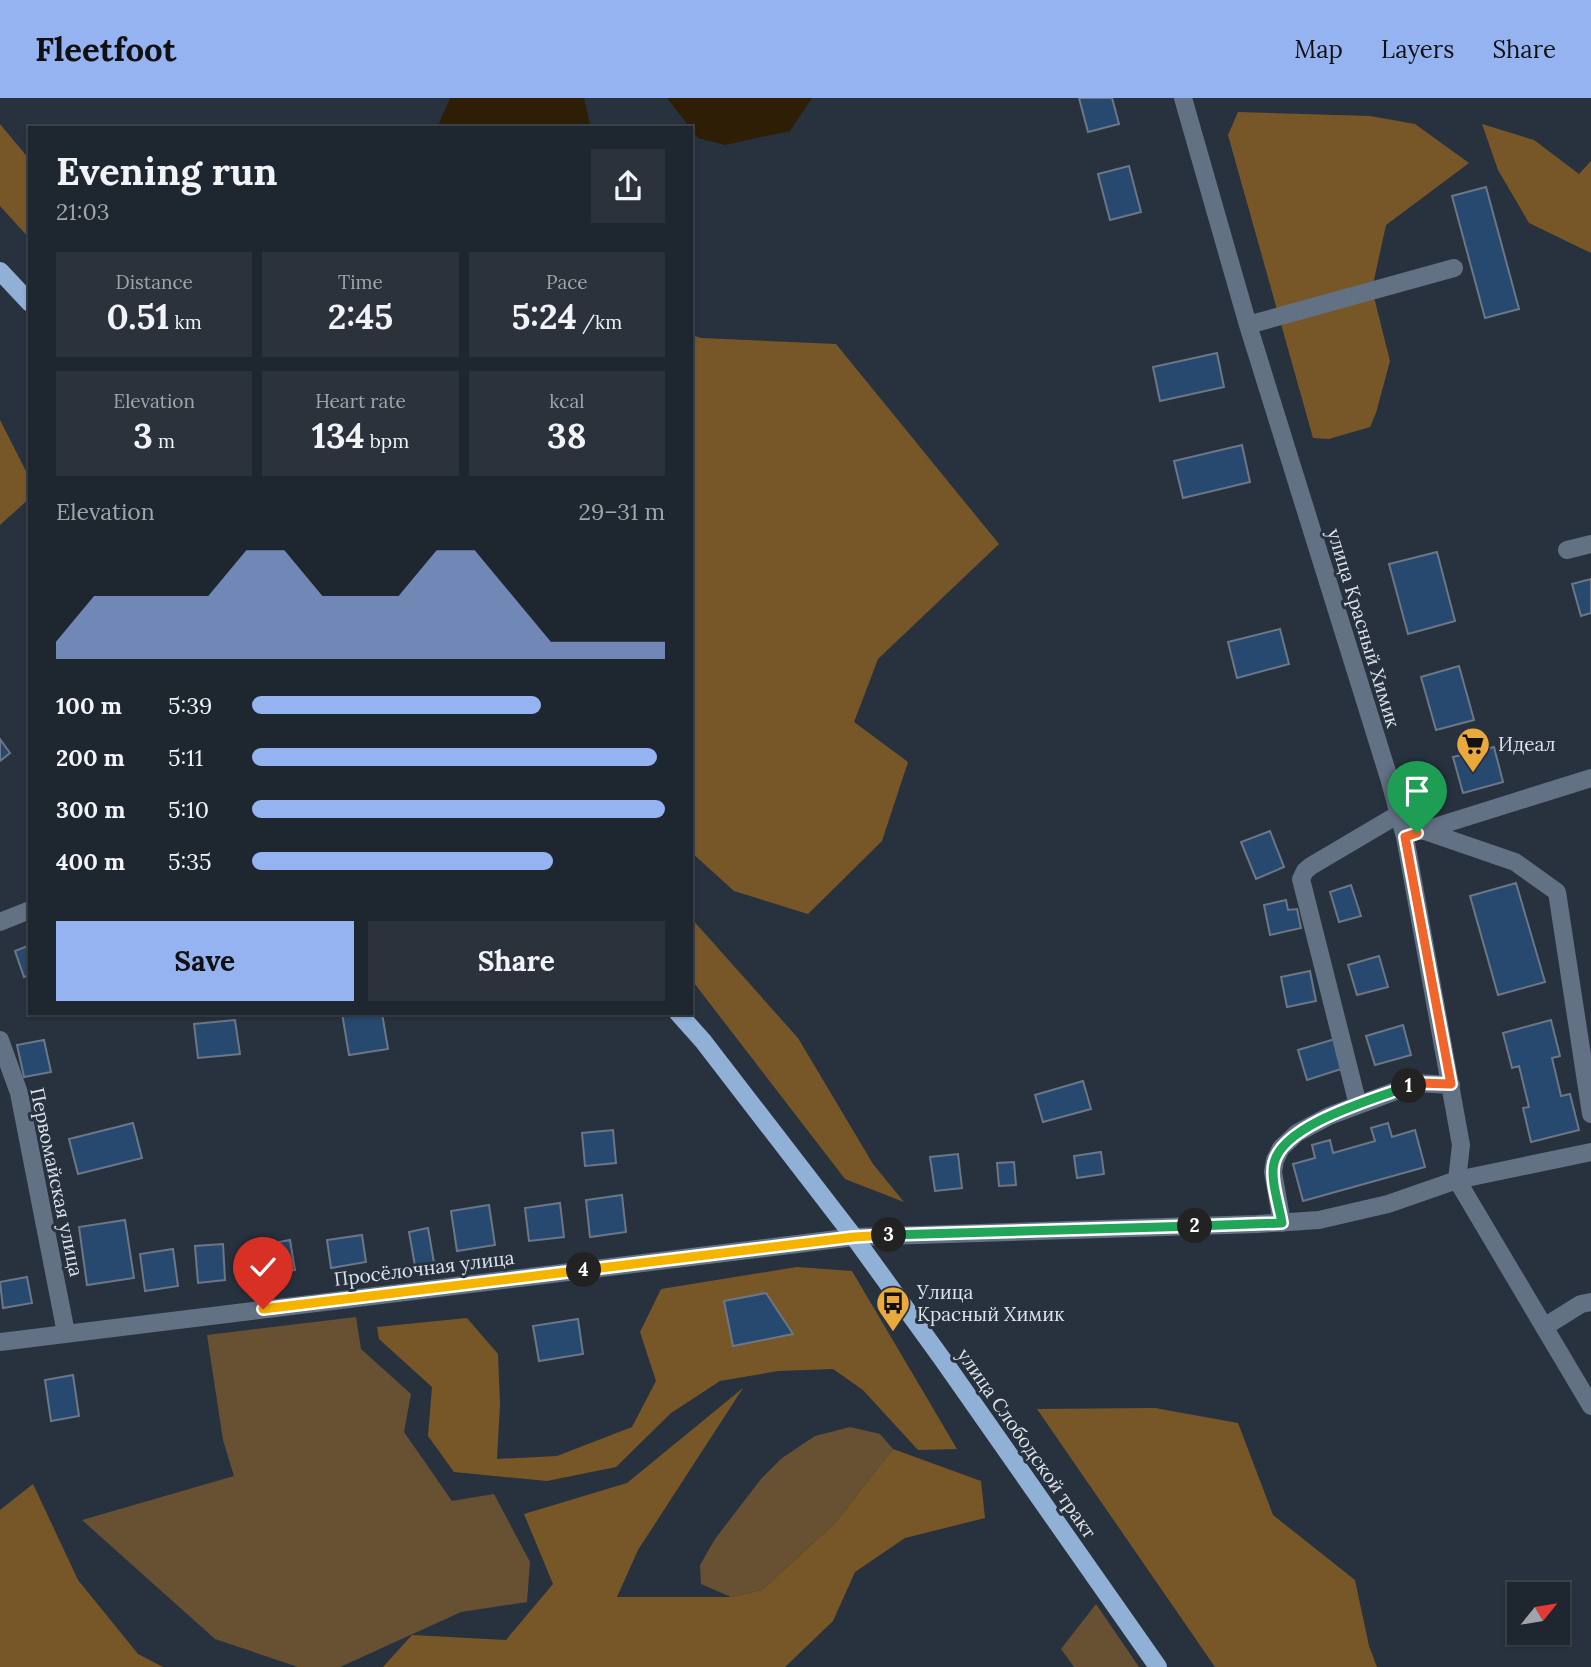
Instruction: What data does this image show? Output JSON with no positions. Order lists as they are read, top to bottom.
{
  "streets": {
    "main road": ["улица Слободской тракт"],
    "street": ["улица Красный Химик", "Первомайская улица", "Просёлочная улица"]
  },
  "crossings": [
    ["улица Красный Химик", "Просёлочная улица"],
    ["Первомайская улица", "Просёлочная улица"],
    ["Просёлочная улица", "улица Слободской тракт"]
  ],
  "places": {
    "supermarket": ["Идеал"],
    "bus stop": ["Улица Красный Химик"]
  },
  "north": "top right",
  "page": {
    "header": "Fleetfoot",
    "nav": ["Map", "Layers", "Share"],
    "heading": ["Evening run", "21:03"],
    "stats": [
      ["Distance", "0.51 km"],
      ["Time", "2:45"],
      ["Pace", "5:24 /km"],
      ["Elevation", "3 m"],
      ["Heart rate", "134 bpm"],
      ["kcal", "38"]
    ],
    "chart": ["Elevation", "29–31 m"],
    "list": [
      {
        "name": "100 m",
        "note": "5:39"
      },
      {
        "name": "200 m",
        "note": "5:11"
      },
      {
        "name": "300 m",
        "note": "5:10"
      },
      {
        "name": "400 m",
        "note": "5:35"
      }
    ],
    "buttons": ["Save", "Share"],
    "pins": [
      "1",
      "2",
      "3",
      "4"
    ]
  }
}
